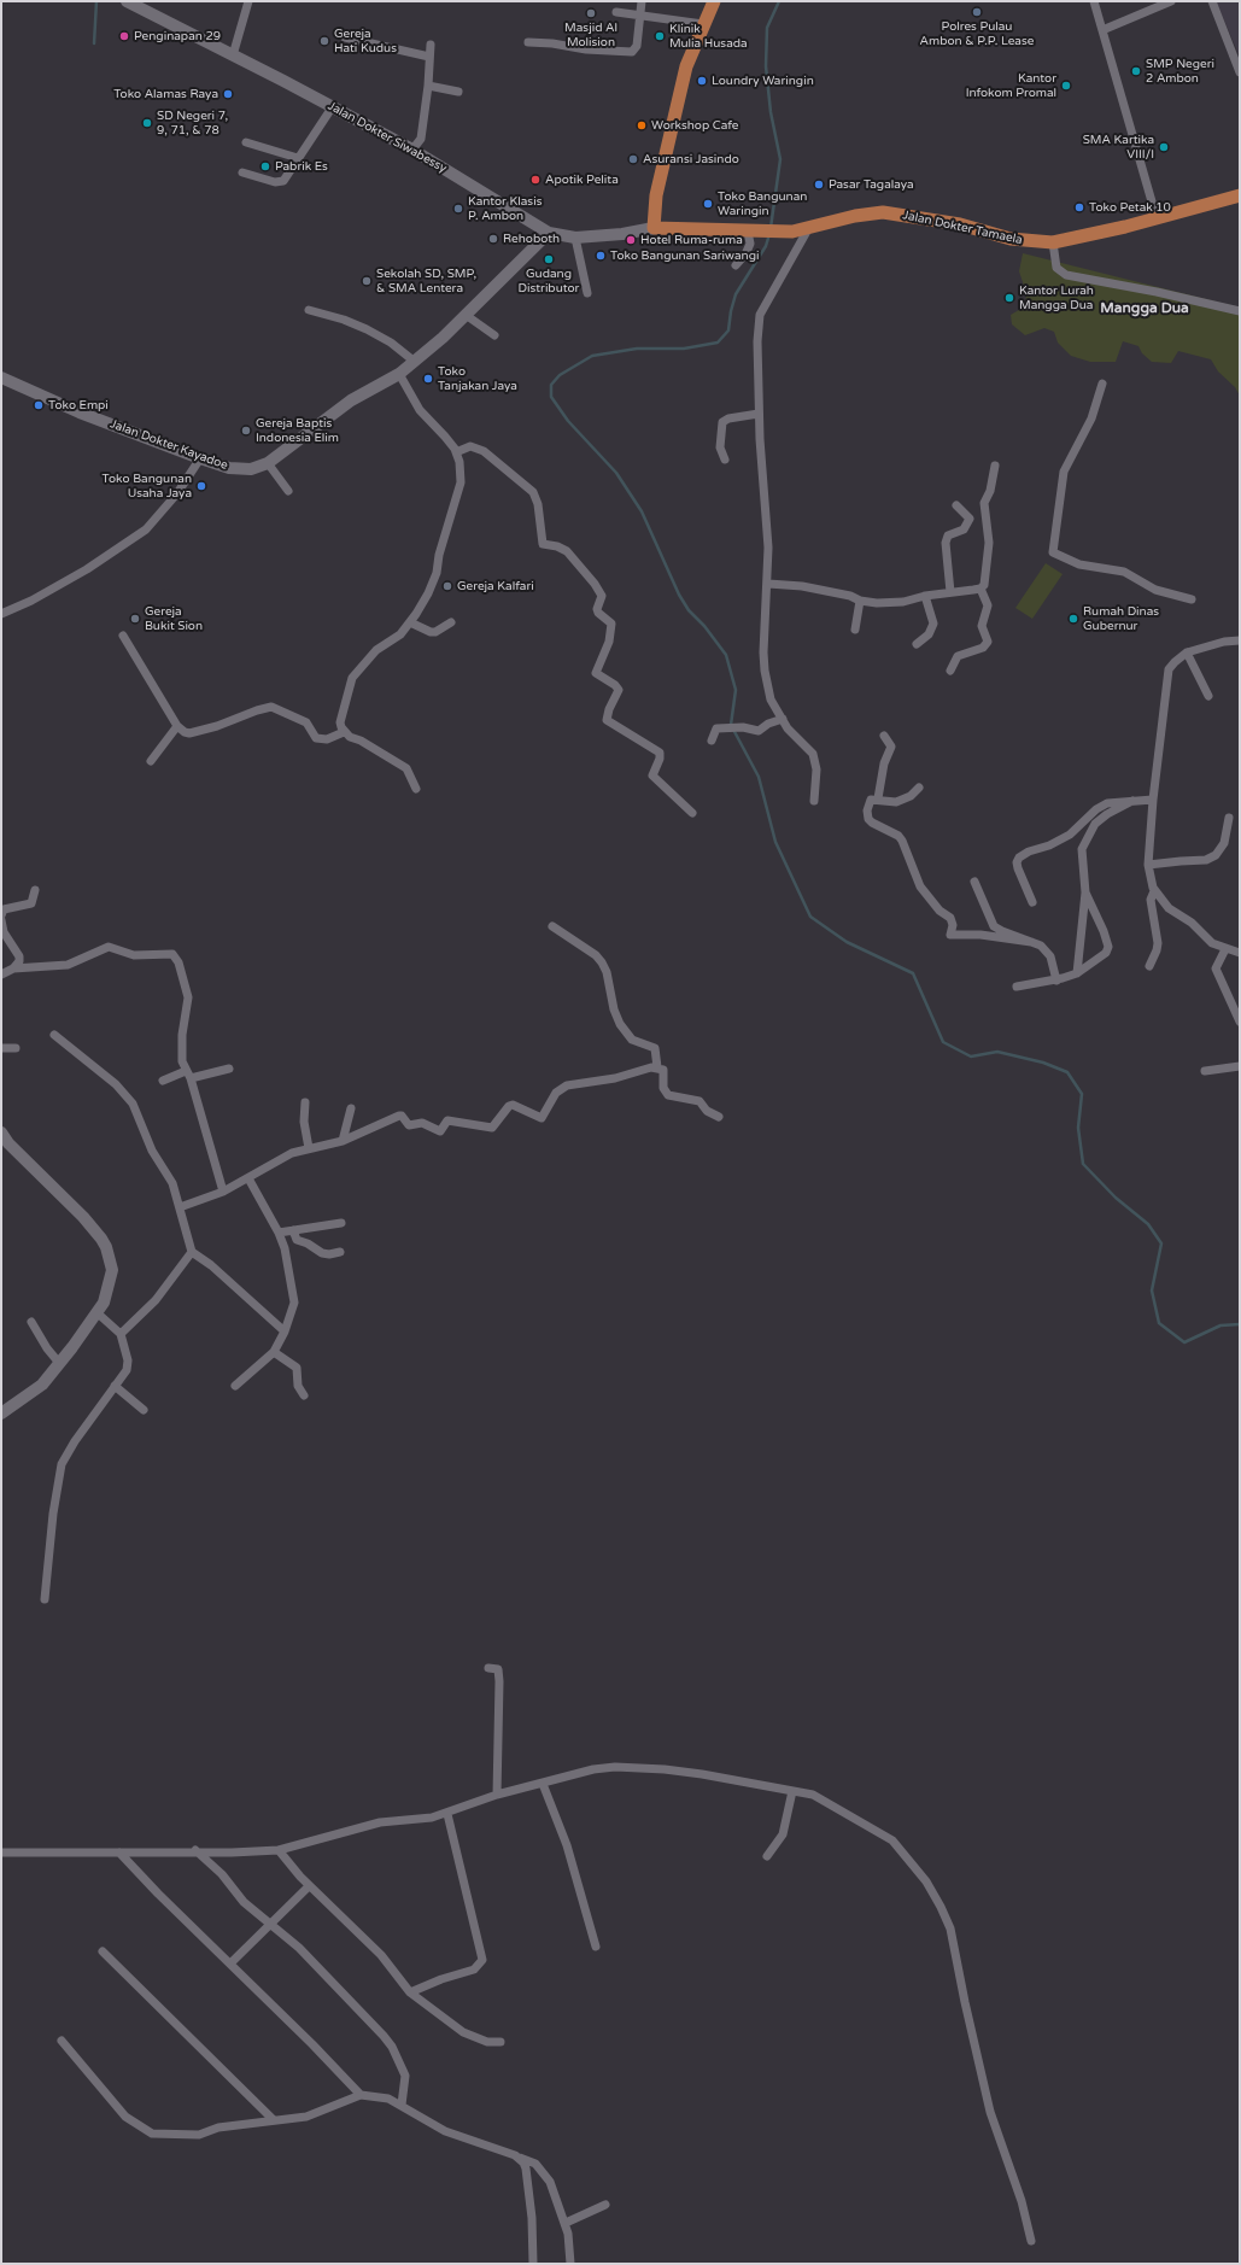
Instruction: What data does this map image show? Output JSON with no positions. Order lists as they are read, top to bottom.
{
  "streets": {
    "main road": ["Jalan Dokter Tamaela"],
    "street": ["Jalan Dokter Siwabessy", "Jalan Dokter Kayadoe"]
  },
  "crossings": [
    ["Jalan Dokter Siwabessy", "Jalan Dokter Tamaela"],
    ["Jalan Dokter Siwabessy", "Jalan Dokter Kayadoe"]
  ],
  "districts": ["Mangga Dua"],
  "places": [
    "Polres Pulau Ambon & P.P. Lease",
    "Masjid Al Molision",
    "Penginapan 29",
    "Klinik Mulia Husada",
    "Gereja Hati Kudus",
    "SMP Negeri 2 Ambon",
    "Loundry Waringin",
    "Kantor Infokom Promal",
    "Toko Alamas Raya",
    "SD Negeri 7, 9, 71, & 78",
    "Workshop Cafe",
    "SMA Kartika VIII/I",
    "Asuransi Jasindo",
    "Pabrik Es",
    "Apotik Pelita",
    "Pasar Tagalaya",
    "Toko Bangunan Waringin",
    "Toko Petak 10",
    "Kantor Klasis P. Ambon",
    "Rehoboth",
    "Hotel Ruma-ruma",
    "Toko Bangunan Sariwangi",
    "Gudang Distributor",
    "Sekolah SD, SMP, & SMA Lentera",
    "Kantor Lurah Mangga Dua",
    "Toko Tanjakan Jaya",
    "Toko Empi",
    "Gereja Baptis Indonesia Elim",
    "Toko Bangunan Usaha Jaya",
    "Gereja Kalfari",
    "Gereja Bukit Sion",
    "Rumah Dinas Gubernur"
  ]
}
